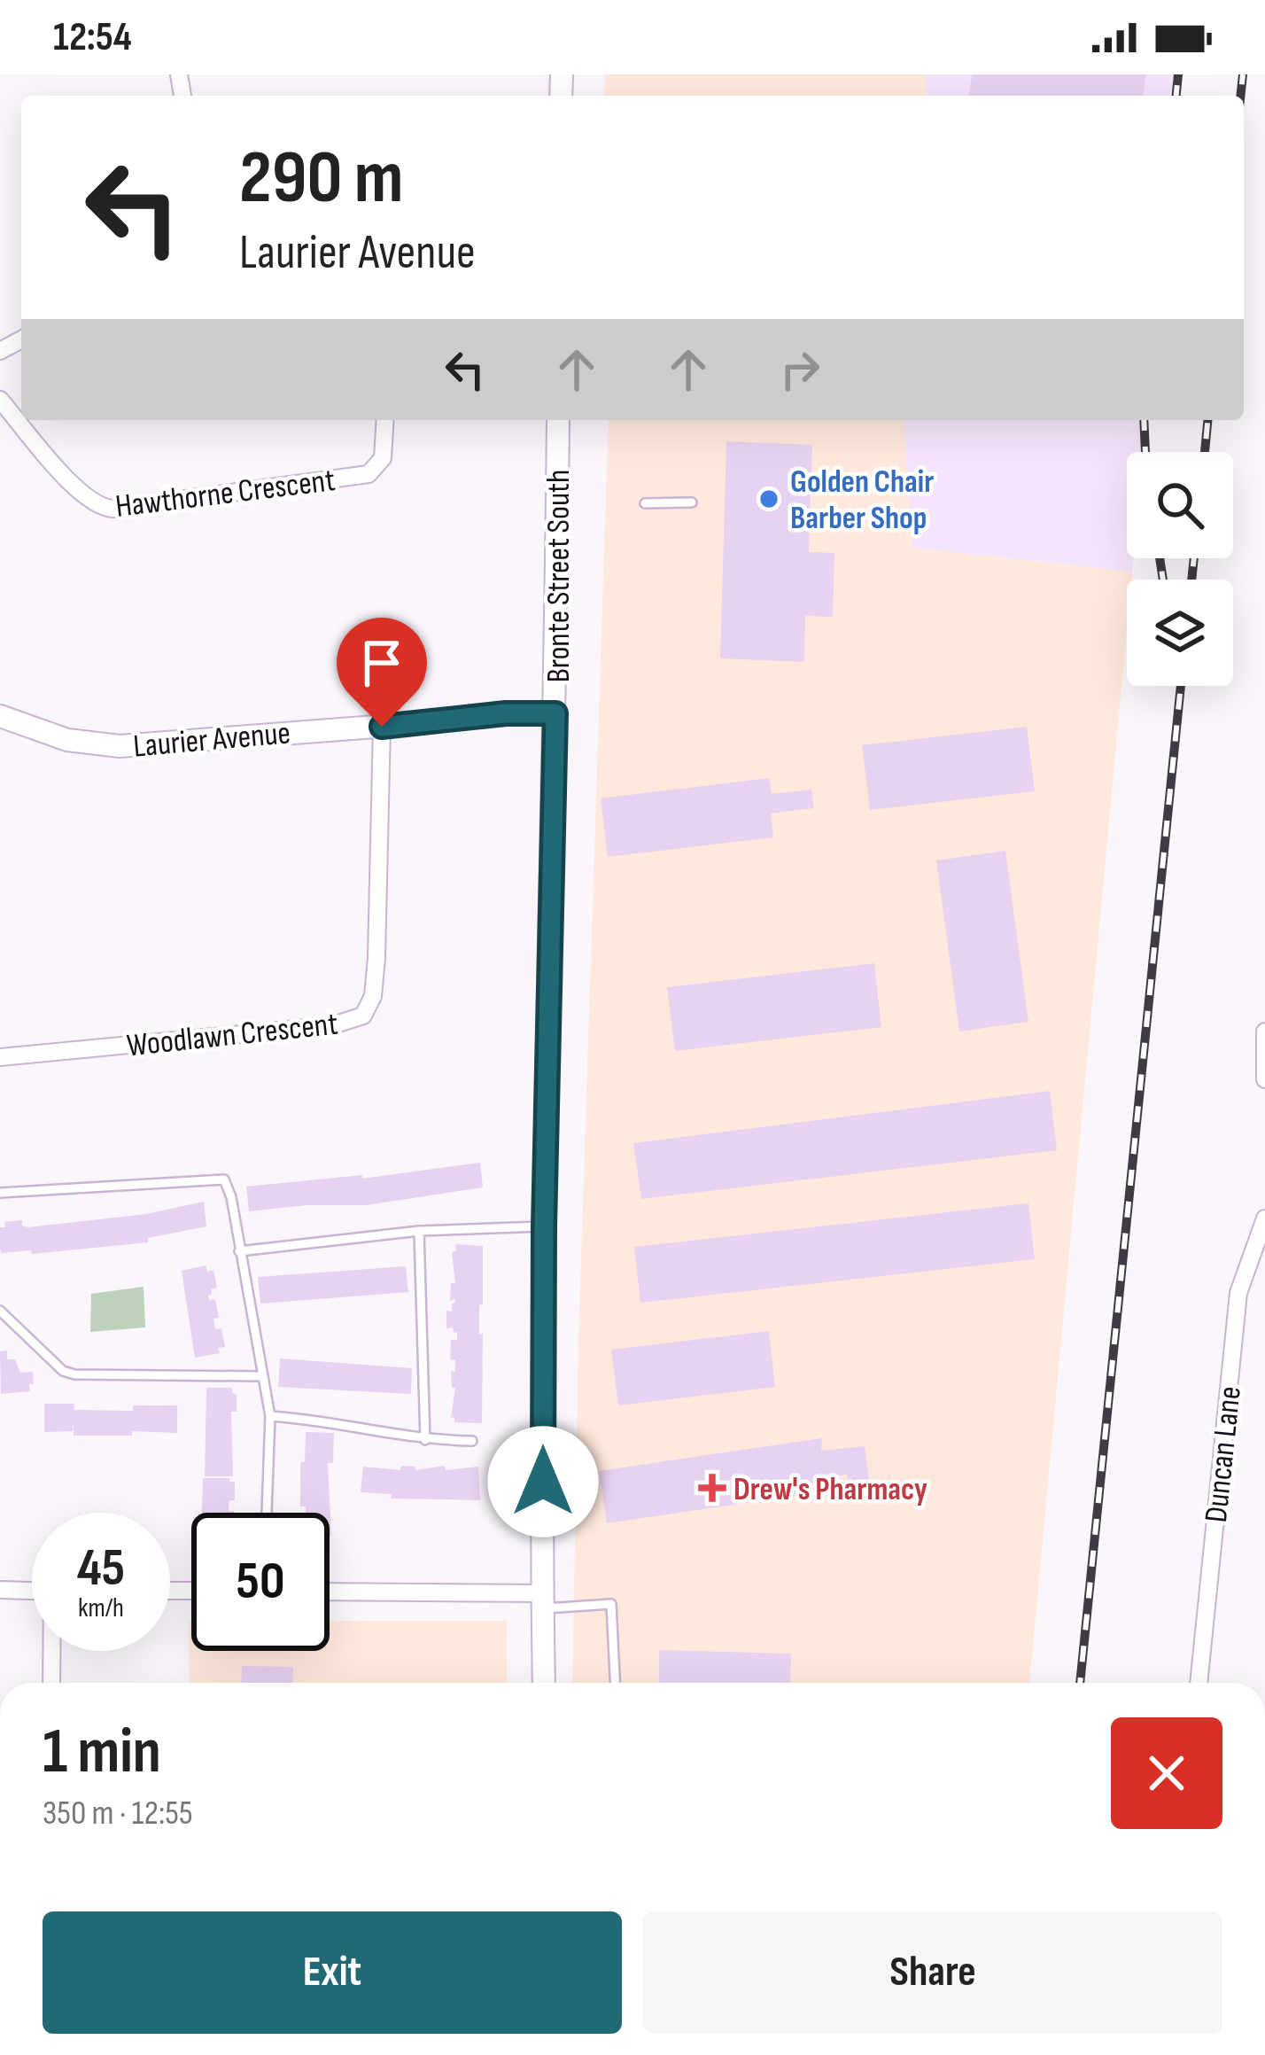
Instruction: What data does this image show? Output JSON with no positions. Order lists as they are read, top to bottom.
{
  "streets": {
    "main road": ["Bronte Street South", "Laurier Avenue"],
    "street": ["Hawthorne Crescent", "Woodlawn Crescent", "Duncan Lane"]
  },
  "crossings": [
    ["Bronte Street South", "Laurier Avenue"],
    ["Laurier Avenue", "Woodlawn Crescent"]
  ],
  "places": {
    "other": ["Golden Chair Barber Shop"],
    "health": ["Drew's Pharmacy"]
  },
  "page": {
    "status": "12:54",
    "turn": ["290 m", "Laurier Avenue"],
    "speed": "45 km/h",
    "limit": "50",
    "heading": ["1 min", "350 m · 12:55"],
    "buttons": ["Exit", "Share"]
  }
}
